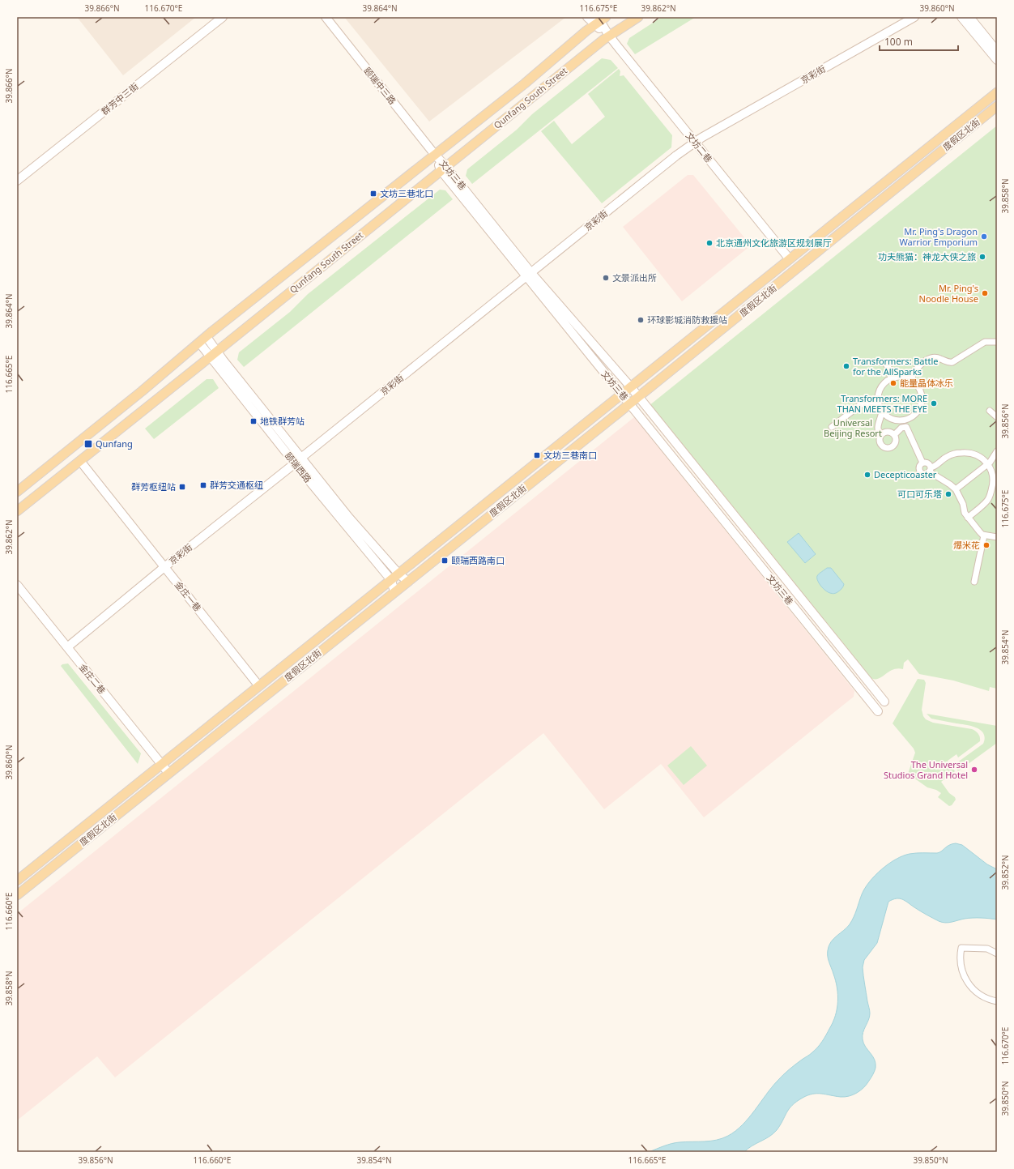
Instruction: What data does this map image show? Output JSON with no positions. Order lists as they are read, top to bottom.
{
  "streets": {
    "main road": [
      "京彩街",
      "颐瑞中三路",
      "Qunfang South Street",
      "群芳中三街",
      "度假区北街",
      "文坊二巷",
      "文坊三巷",
      "颐瑞西路",
      "金庄一巷",
      "金庄二巷"
    ]
  },
  "crossings": [
    ["京彩街", "文坊二巷"],
    ["京彩街", "文坊三巷"],
    ["京彩街", "颐瑞西路"],
    ["京彩街", "金庄一巷"],
    ["京彩街", "金庄二巷"],
    ["颐瑞中三路", "Qunfang South Street"],
    ["颐瑞中三路", "文坊三巷"],
    ["Qunfang South Street", "文坊二巷"],
    ["Qunfang South Street", "文坊三巷"],
    ["Qunfang South Street", "颐瑞西路"],
    ["Qunfang South Street", "金庄一巷"],
    ["度假区北街", "文坊二巷"],
    ["度假区北街", "文坊三巷"],
    ["度假区北街", "颐瑞西路"],
    ["度假区北街", "金庄一巷"],
    ["度假区北街", "金庄二巷"]
  ],
  "parks": ["Universal Beijing Resort"],
  "places": {
    "transit": [
      "文坊三巷北口",
      "地铁群芳站",
      "Qunfang",
      "文坊三巷南口",
      "群芳交通枢纽",
      "群芳枢纽站",
      "颐瑞西路南口"
    ],
    "other": [
      "Mr. Ping's Dragon Warrior Emporium",
      "北京通州文化旅游区规划展厅",
      "功夫熊猫：神龙大侠之旅",
      "文景派出所",
      "Mr. Ping's Noodle House",
      "环球影城消防救援站",
      "Transformers: Battle for the AllSparks",
      "能量晶体冰乐",
      "Transformers: MORE THAN MEETS THE EYE",
      "Decepticoaster",
      "可口可乐塔",
      "爆米花",
      "The Universal Studios Grand Hotel"
    ]
  },
  "scale_bar": "100 m",
  "coordinates": [
    "39.866°N",
    "116.670°E",
    "39.864°N",
    "116.675°E",
    "39.862°N",
    "39.860°N",
    "39.858°N",
    "116.665°E",
    "39.856°N",
    "39.854°N",
    "39.852°N",
    "116.660°E",
    "39.850°N"
  ]
}
